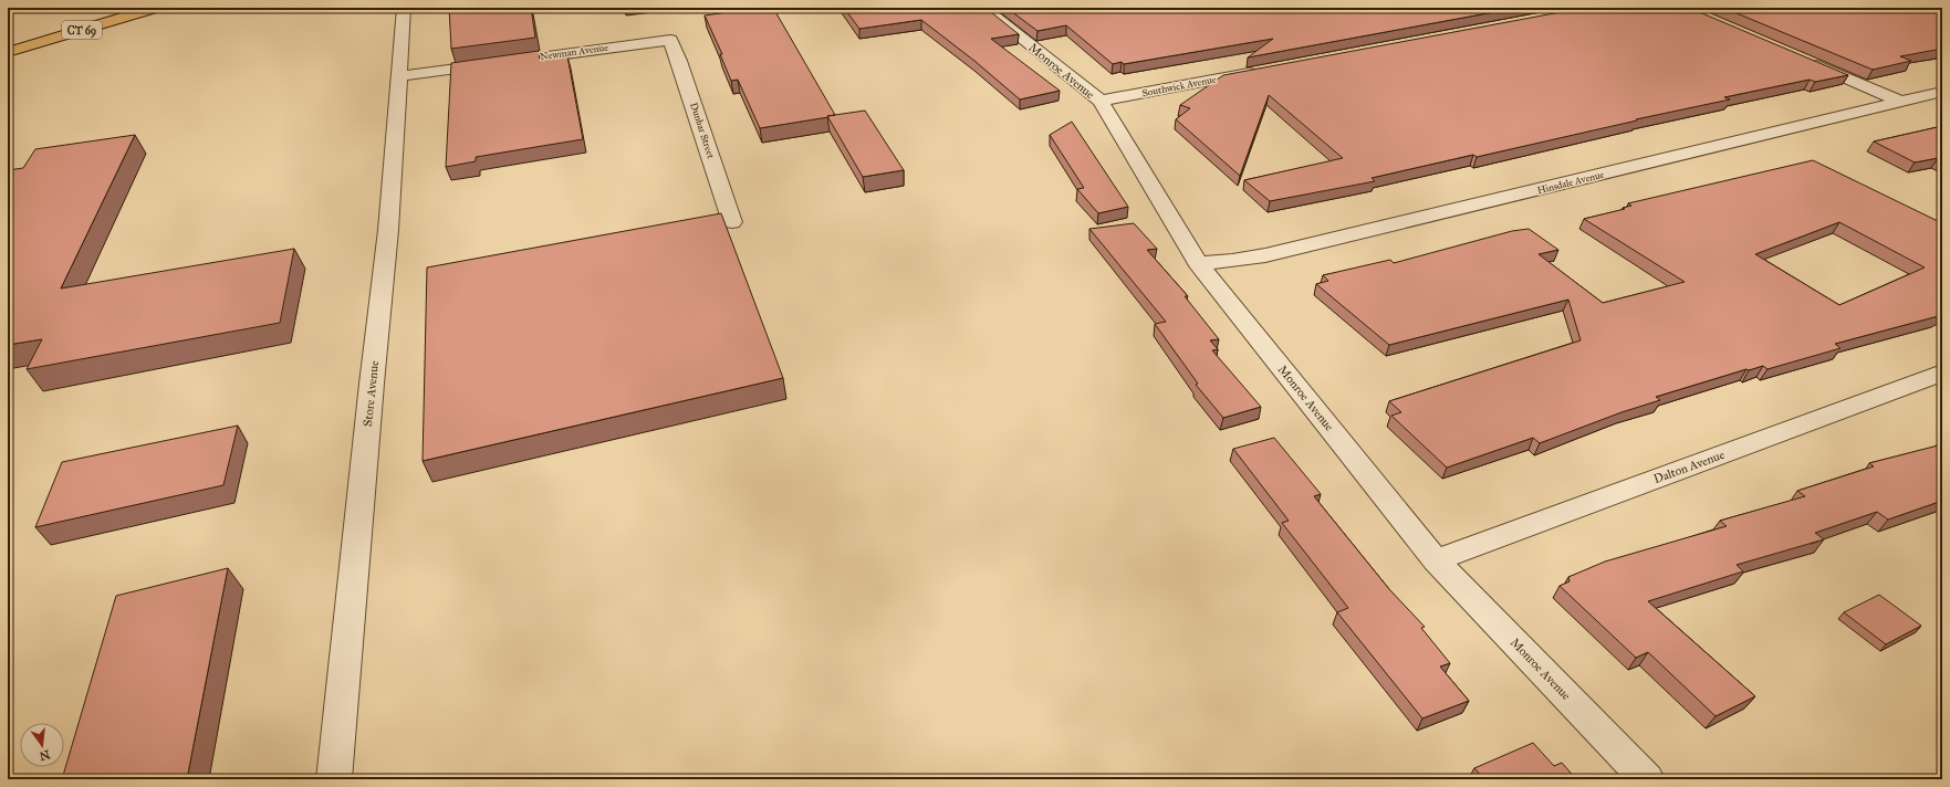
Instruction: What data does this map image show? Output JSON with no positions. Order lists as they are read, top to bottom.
{
  "streets": {
    "main road": ["CT 69"],
    "street": [
      "Newman Avenue",
      "Monroe Avenue",
      "Southwick Avenue",
      "Dunbar Street",
      "Hinsdale Avenue",
      "Store Avenue",
      "Dalton Avenue"
    ]
  },
  "crossings": [
    ["Newman Avenue", "Dunbar Street"],
    ["Newman Avenue", "Store Avenue"],
    ["Monroe Avenue", "Southwick Avenue"],
    ["Monroe Avenue", "Hinsdale Avenue"],
    ["Monroe Avenue", "Dalton Avenue"]
  ],
  "north": "bottom"
}
